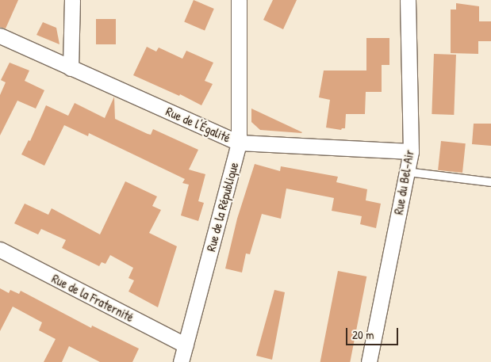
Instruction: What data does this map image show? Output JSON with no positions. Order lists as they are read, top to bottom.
{
  "streets": {
    "street": [
      "Rue de l'Égalité",
      "Rue du Bel-Air",
      "Rue de la République",
      "Rue de la Fraternité"
    ]
  },
  "crossings": [
    ["Rue de l'Égalité", "Rue du Bel-Air"],
    ["Rue de l'Égalité", "Rue de la République"],
    ["Rue de la République", "Rue de la Fraternité"]
  ],
  "scale_bar": "20 m"
}
